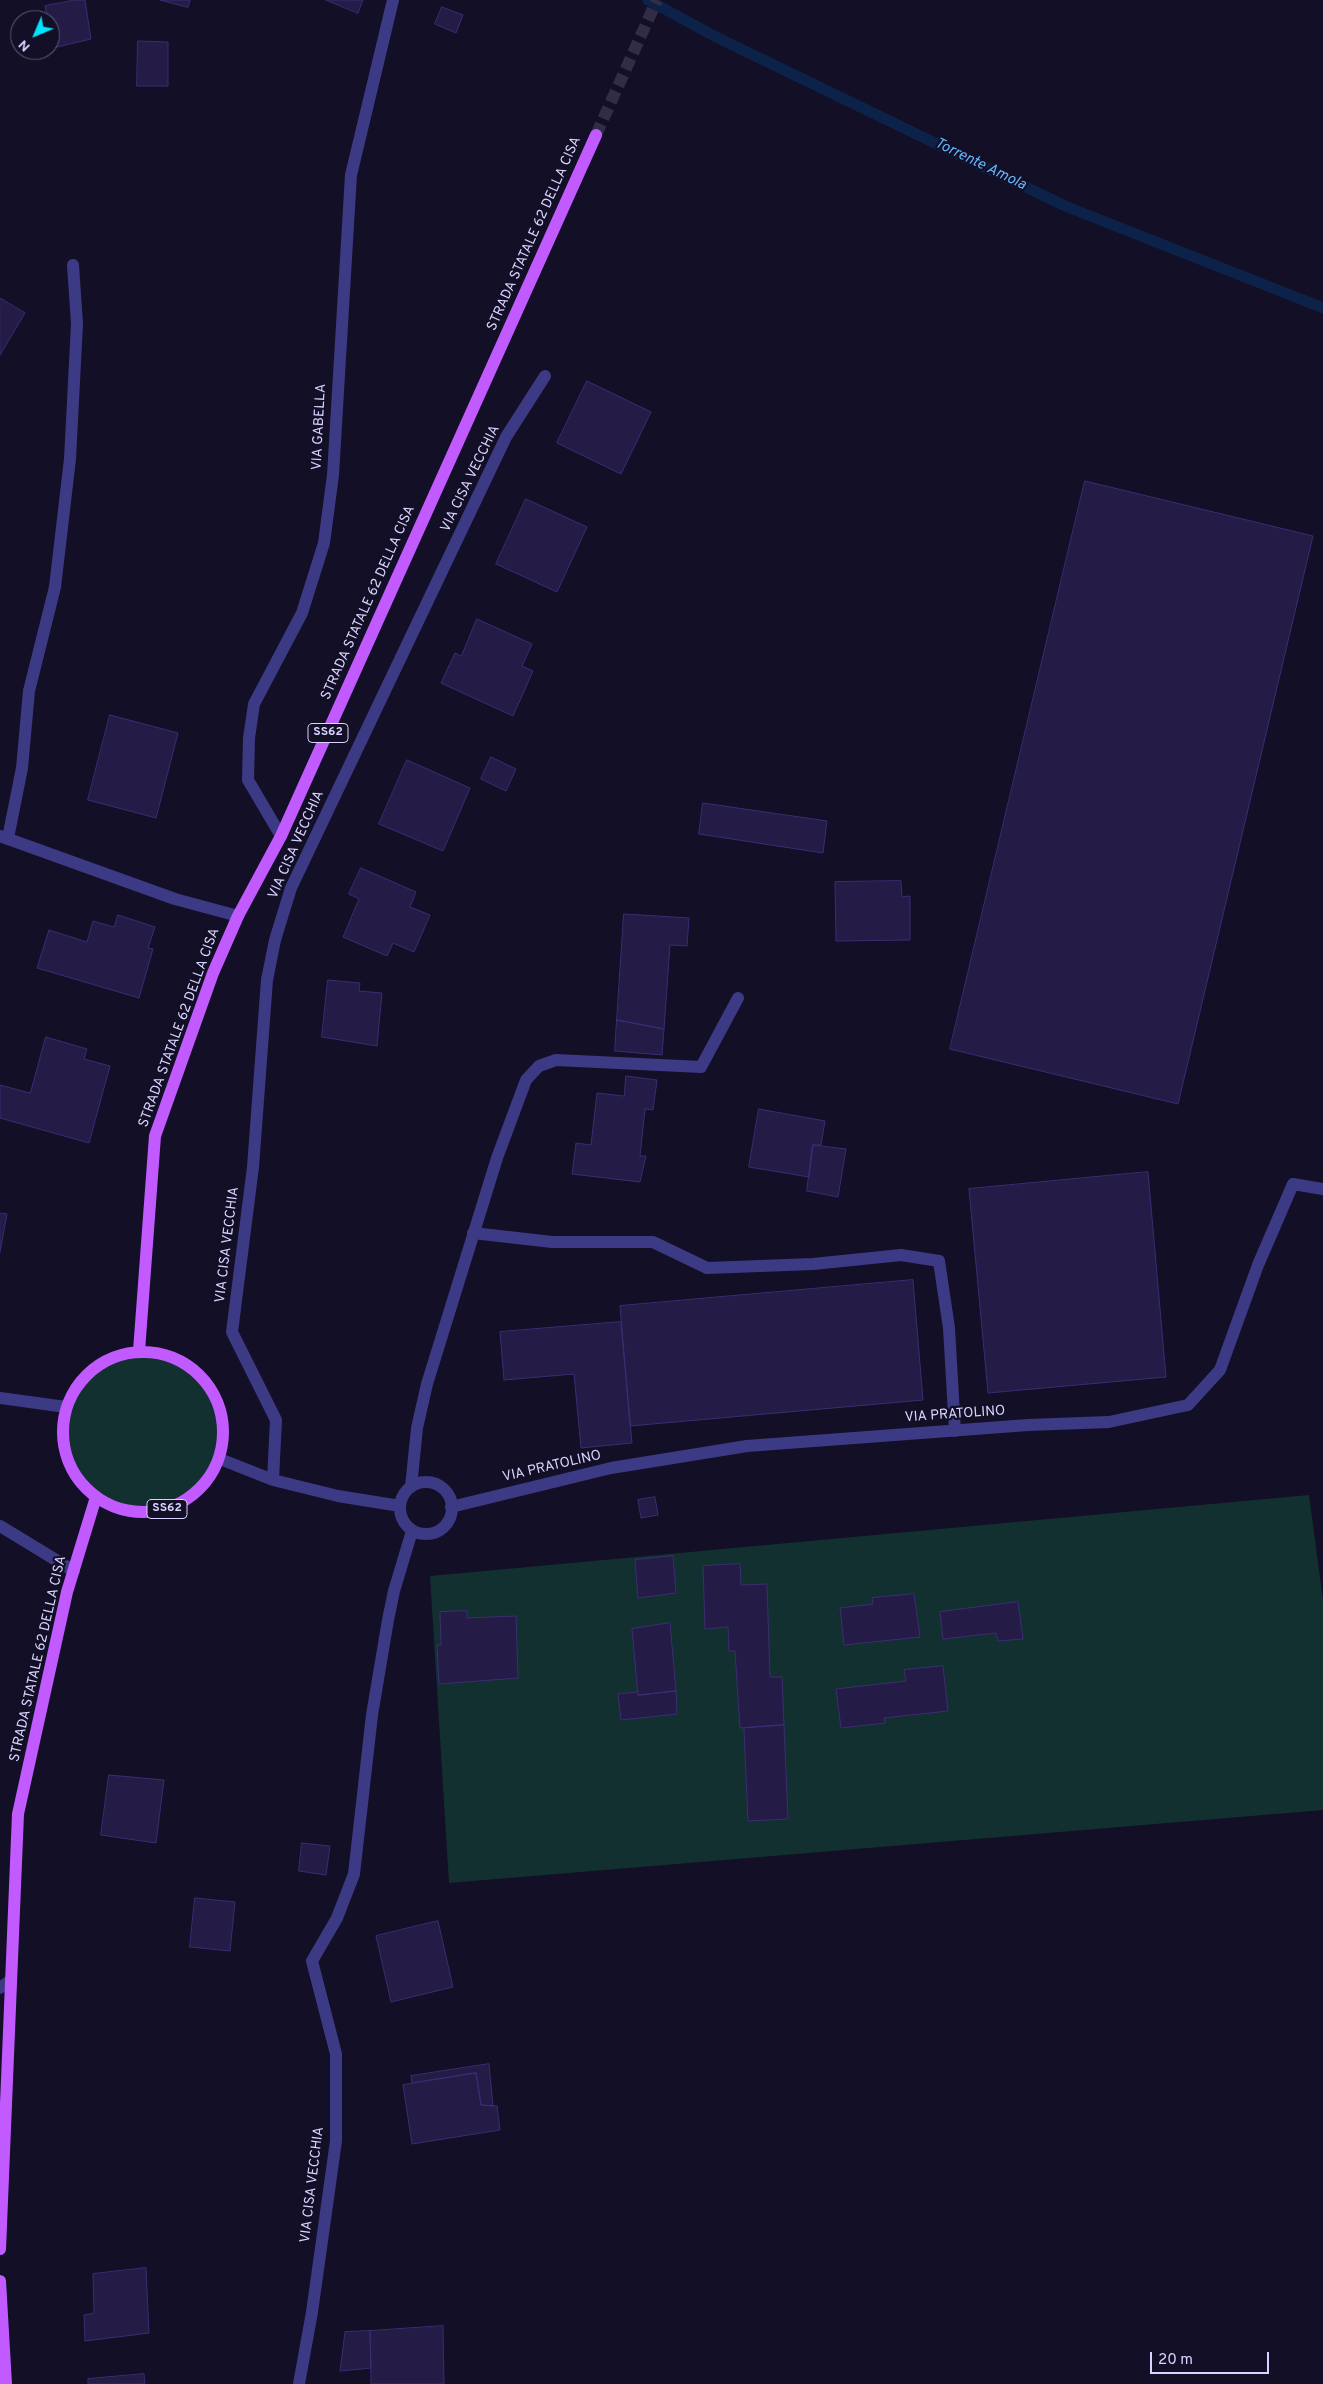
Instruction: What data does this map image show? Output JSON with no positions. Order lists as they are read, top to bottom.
{
  "streets": {
    "main road": ["STRADA STATALE 62 DELLA CISA", "SS62"],
    "street": ["VIA GABELLA", "VIA CISA VECCHIA", "VIA PRATOLINO"]
  },
  "crossings": [
    ["STRADA STATALE 62 DELLA CISA", "VIA GABELLA"],
    ["STRADA STATALE 62 DELLA CISA", "SS62"],
    ["VIA CISA VECCHIA", "VIA PRATOLINO"]
  ],
  "water": ["Torrente Amola"],
  "scale_bar": "20 m",
  "north": "bottom left"
}
